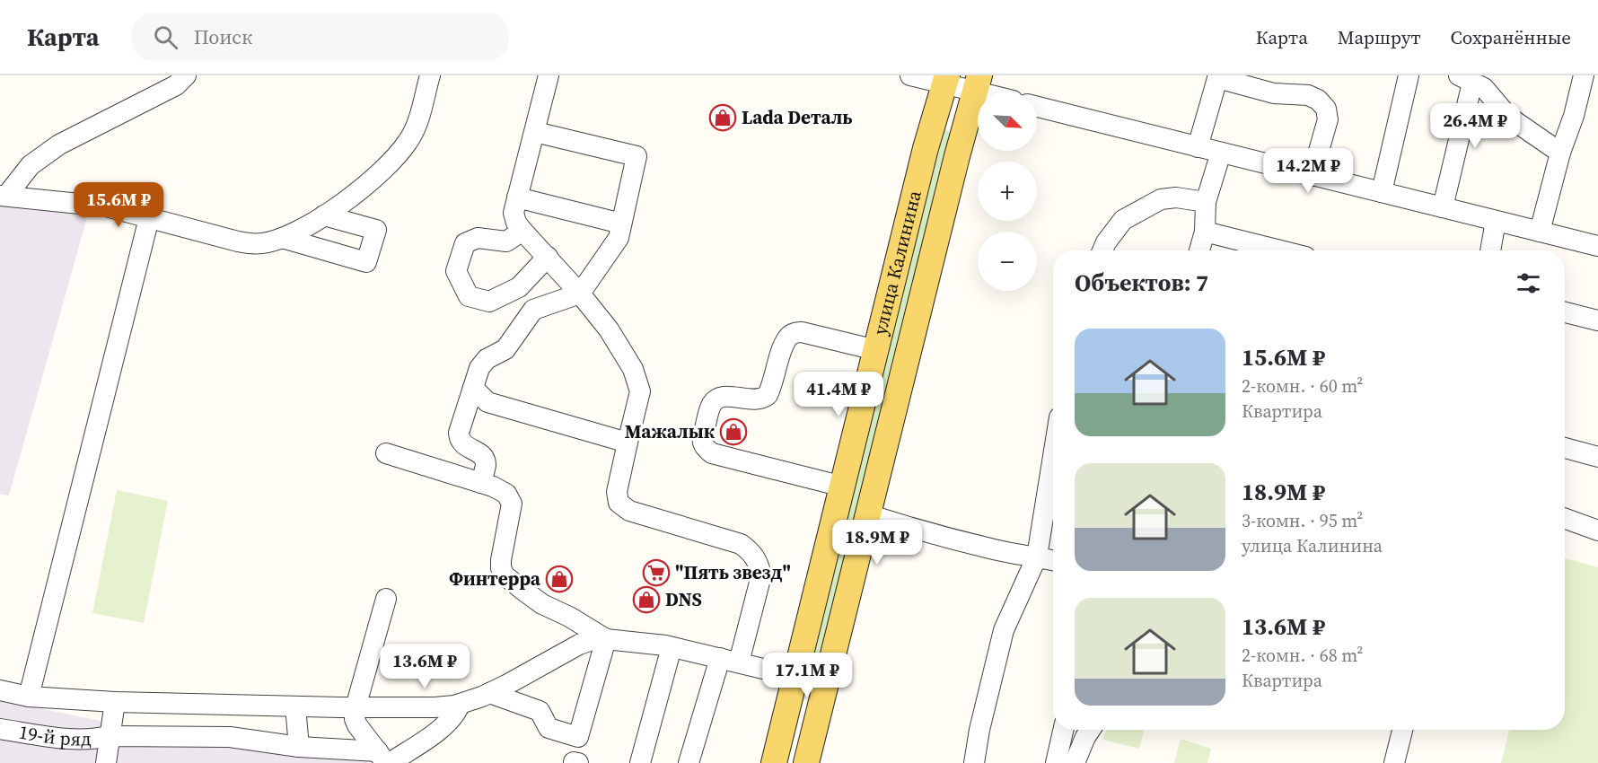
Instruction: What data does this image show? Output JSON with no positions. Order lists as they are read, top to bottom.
{
  "streets": {
    "main road": ["улица Калинина"],
    "street": ["19-й ряд"]
  },
  "places": {
    "shop": [
      "Lada Dеталь",
      "Мажалык",
      "Финтерра",
      "DNS"
    ],
    "supermarket": ["\"Пять звезд\""]
  },
  "north": "bottom right",
  "page": {
    "header": "Карта",
    "search": "Поиск",
    "nav": ["Карта", "Маршрут", "Сохранённые"],
    "map_buttons": ["+", "−"],
    "price": [
      "26.4M ₽",
      "14.2M ₽",
      "15.6M ₽",
      "41.4M ₽",
      "18.9M ₽",
      "13.6M ₽",
      "17.1M ₽"
    ],
    "heading": "Объектов: 7",
    "list": [
      {
        "name": "15.6M ₽",
        "note": "2-комн. · 60 m² · Квартира"
      },
      {
        "name": "18.9M ₽",
        "note": "3-комн. · 95 m² · улица Калинина"
      },
      {
        "name": "13.6M ₽",
        "note": "2-комн. · 68 m² · Квартира"
      }
    ]
  }
}
